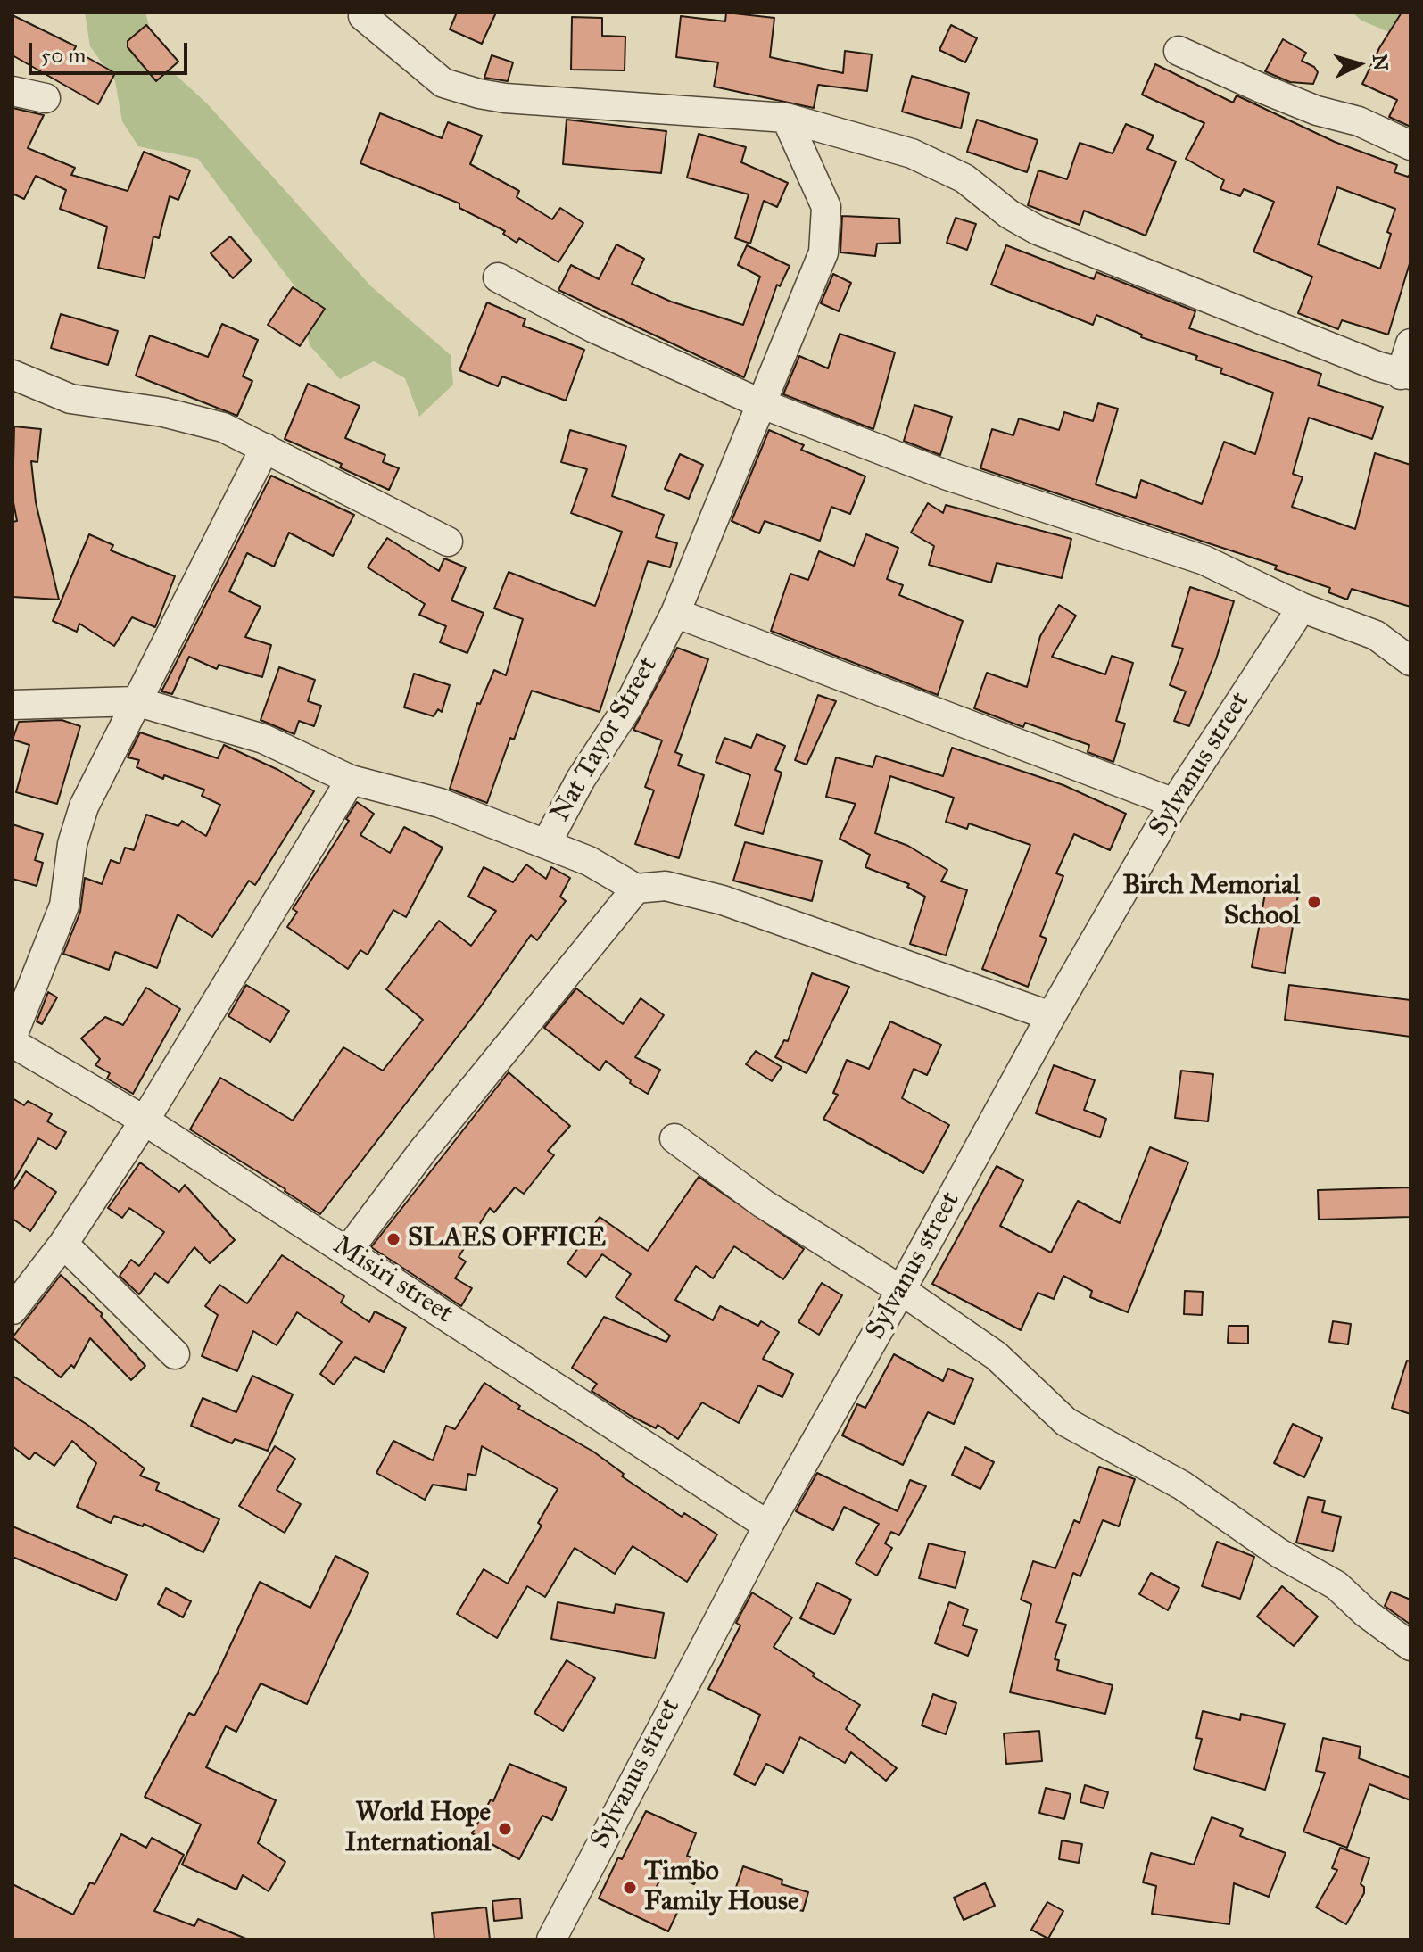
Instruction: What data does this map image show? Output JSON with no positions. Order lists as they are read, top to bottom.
{
  "streets": {
    "street": ["Nat Tayor Street", "Sylvanus street", "Misiri street"]
  },
  "crossings": [
    ["Sylvanus street", "Misiri street"]
  ],
  "places": [
    "Birch Memorial School",
    "SLAES OFFICE",
    "World Hope International",
    "Timbo Family House"
  ],
  "scale_bar": "50 m",
  "north": "right"
}
